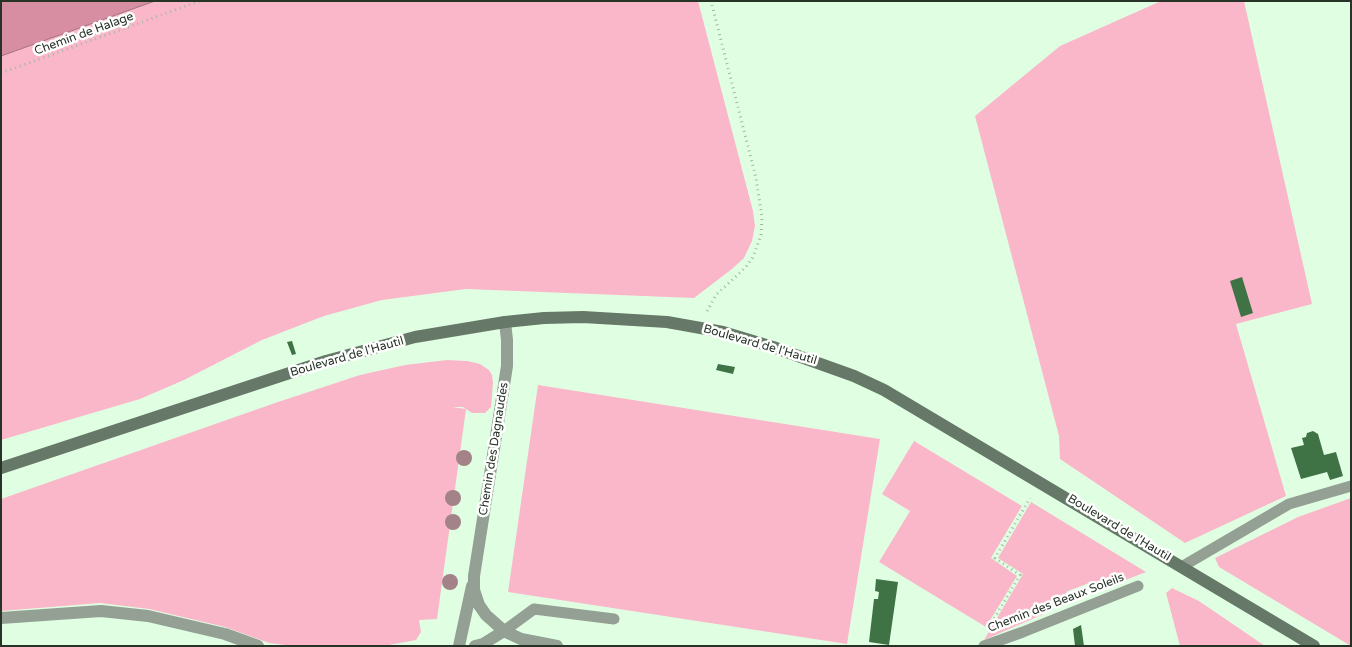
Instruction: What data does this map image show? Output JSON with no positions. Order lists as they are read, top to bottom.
{
  "streets": {
    "main road": ["Boulevard de l'Hautil"],
    "street": ["Chemin des Dagnaudes"],
    "lane": ["Chemin des Beaux Soleils"],
    "path": ["Chemin de Halage"]
  },
  "crossings": [
    ["Boulevard de l'Hautil", "Chemin des Dagnaudes"]
  ]
}
